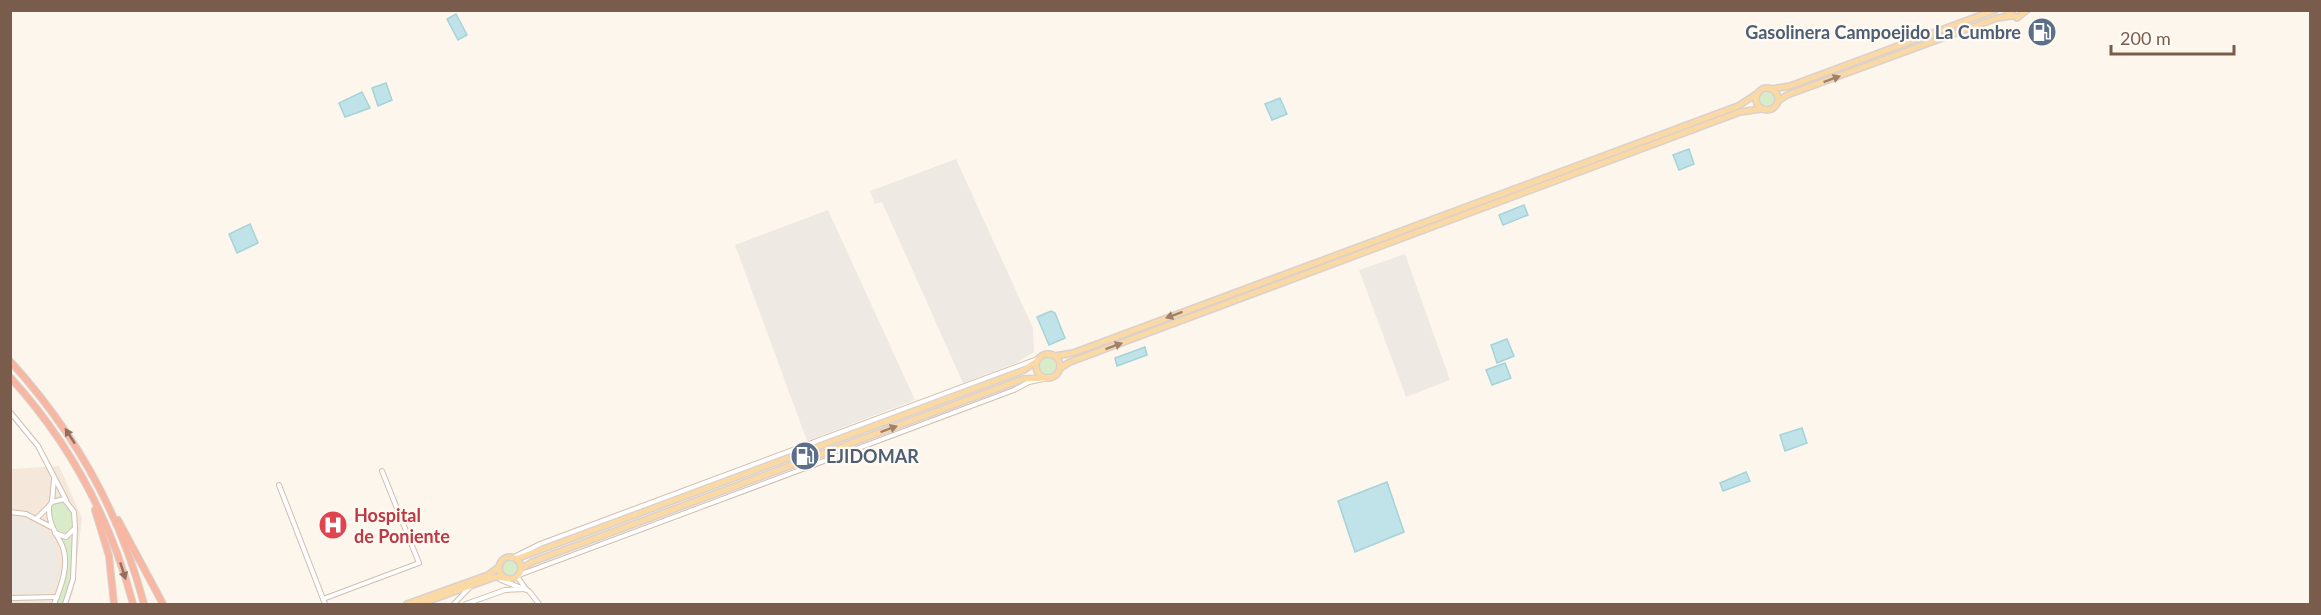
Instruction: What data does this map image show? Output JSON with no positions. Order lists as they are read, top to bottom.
{
  "places": {
    "fuel station": ["Gasolinera Campoejido La Cumbre", "EJIDOMAR"],
    "hospital": ["Hospital de Poniente"]
  },
  "scale_bar": "200 m"
}
